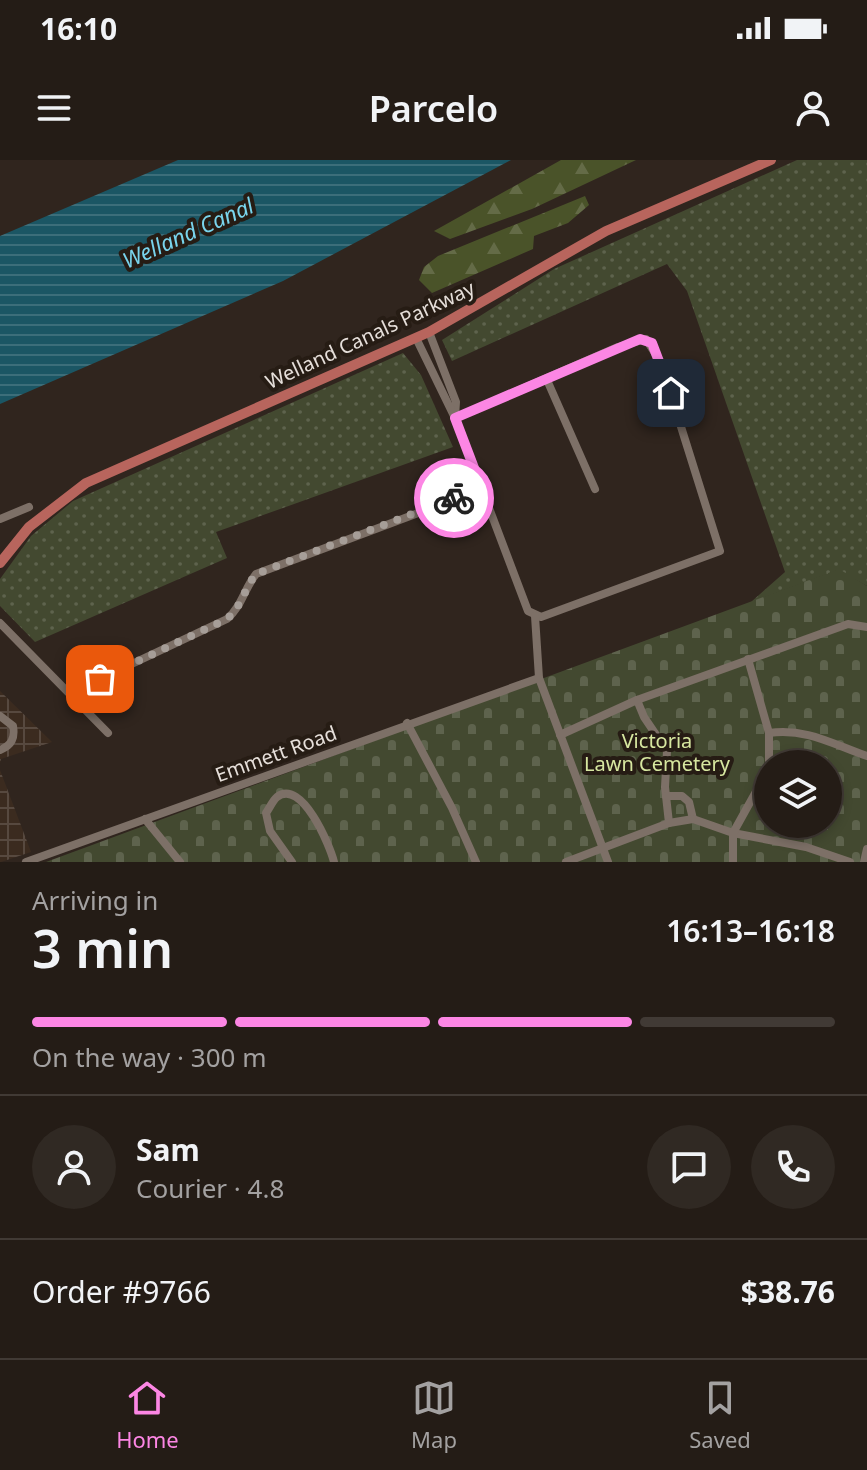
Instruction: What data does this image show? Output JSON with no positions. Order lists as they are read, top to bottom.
{
  "streets": {
    "main road": ["Welland Canals Parkway"],
    "street": ["Emmett Road"]
  },
  "water": ["Welland Canal"],
  "parks": ["Victoria Lawn Cemetery"],
  "page": {
    "status": "16:10",
    "header": "Parcelo",
    "heading": ["3 min", "Arriving in", "16:13–16:18"],
    "panel": [
      "Sam",
      "Courier · 4.8",
      "Order #9766",
      "$38.76"
    ],
    "bar": "On the way · 300 m",
    "tabs": ["Home", "Map", "Saved"]
  }
}
